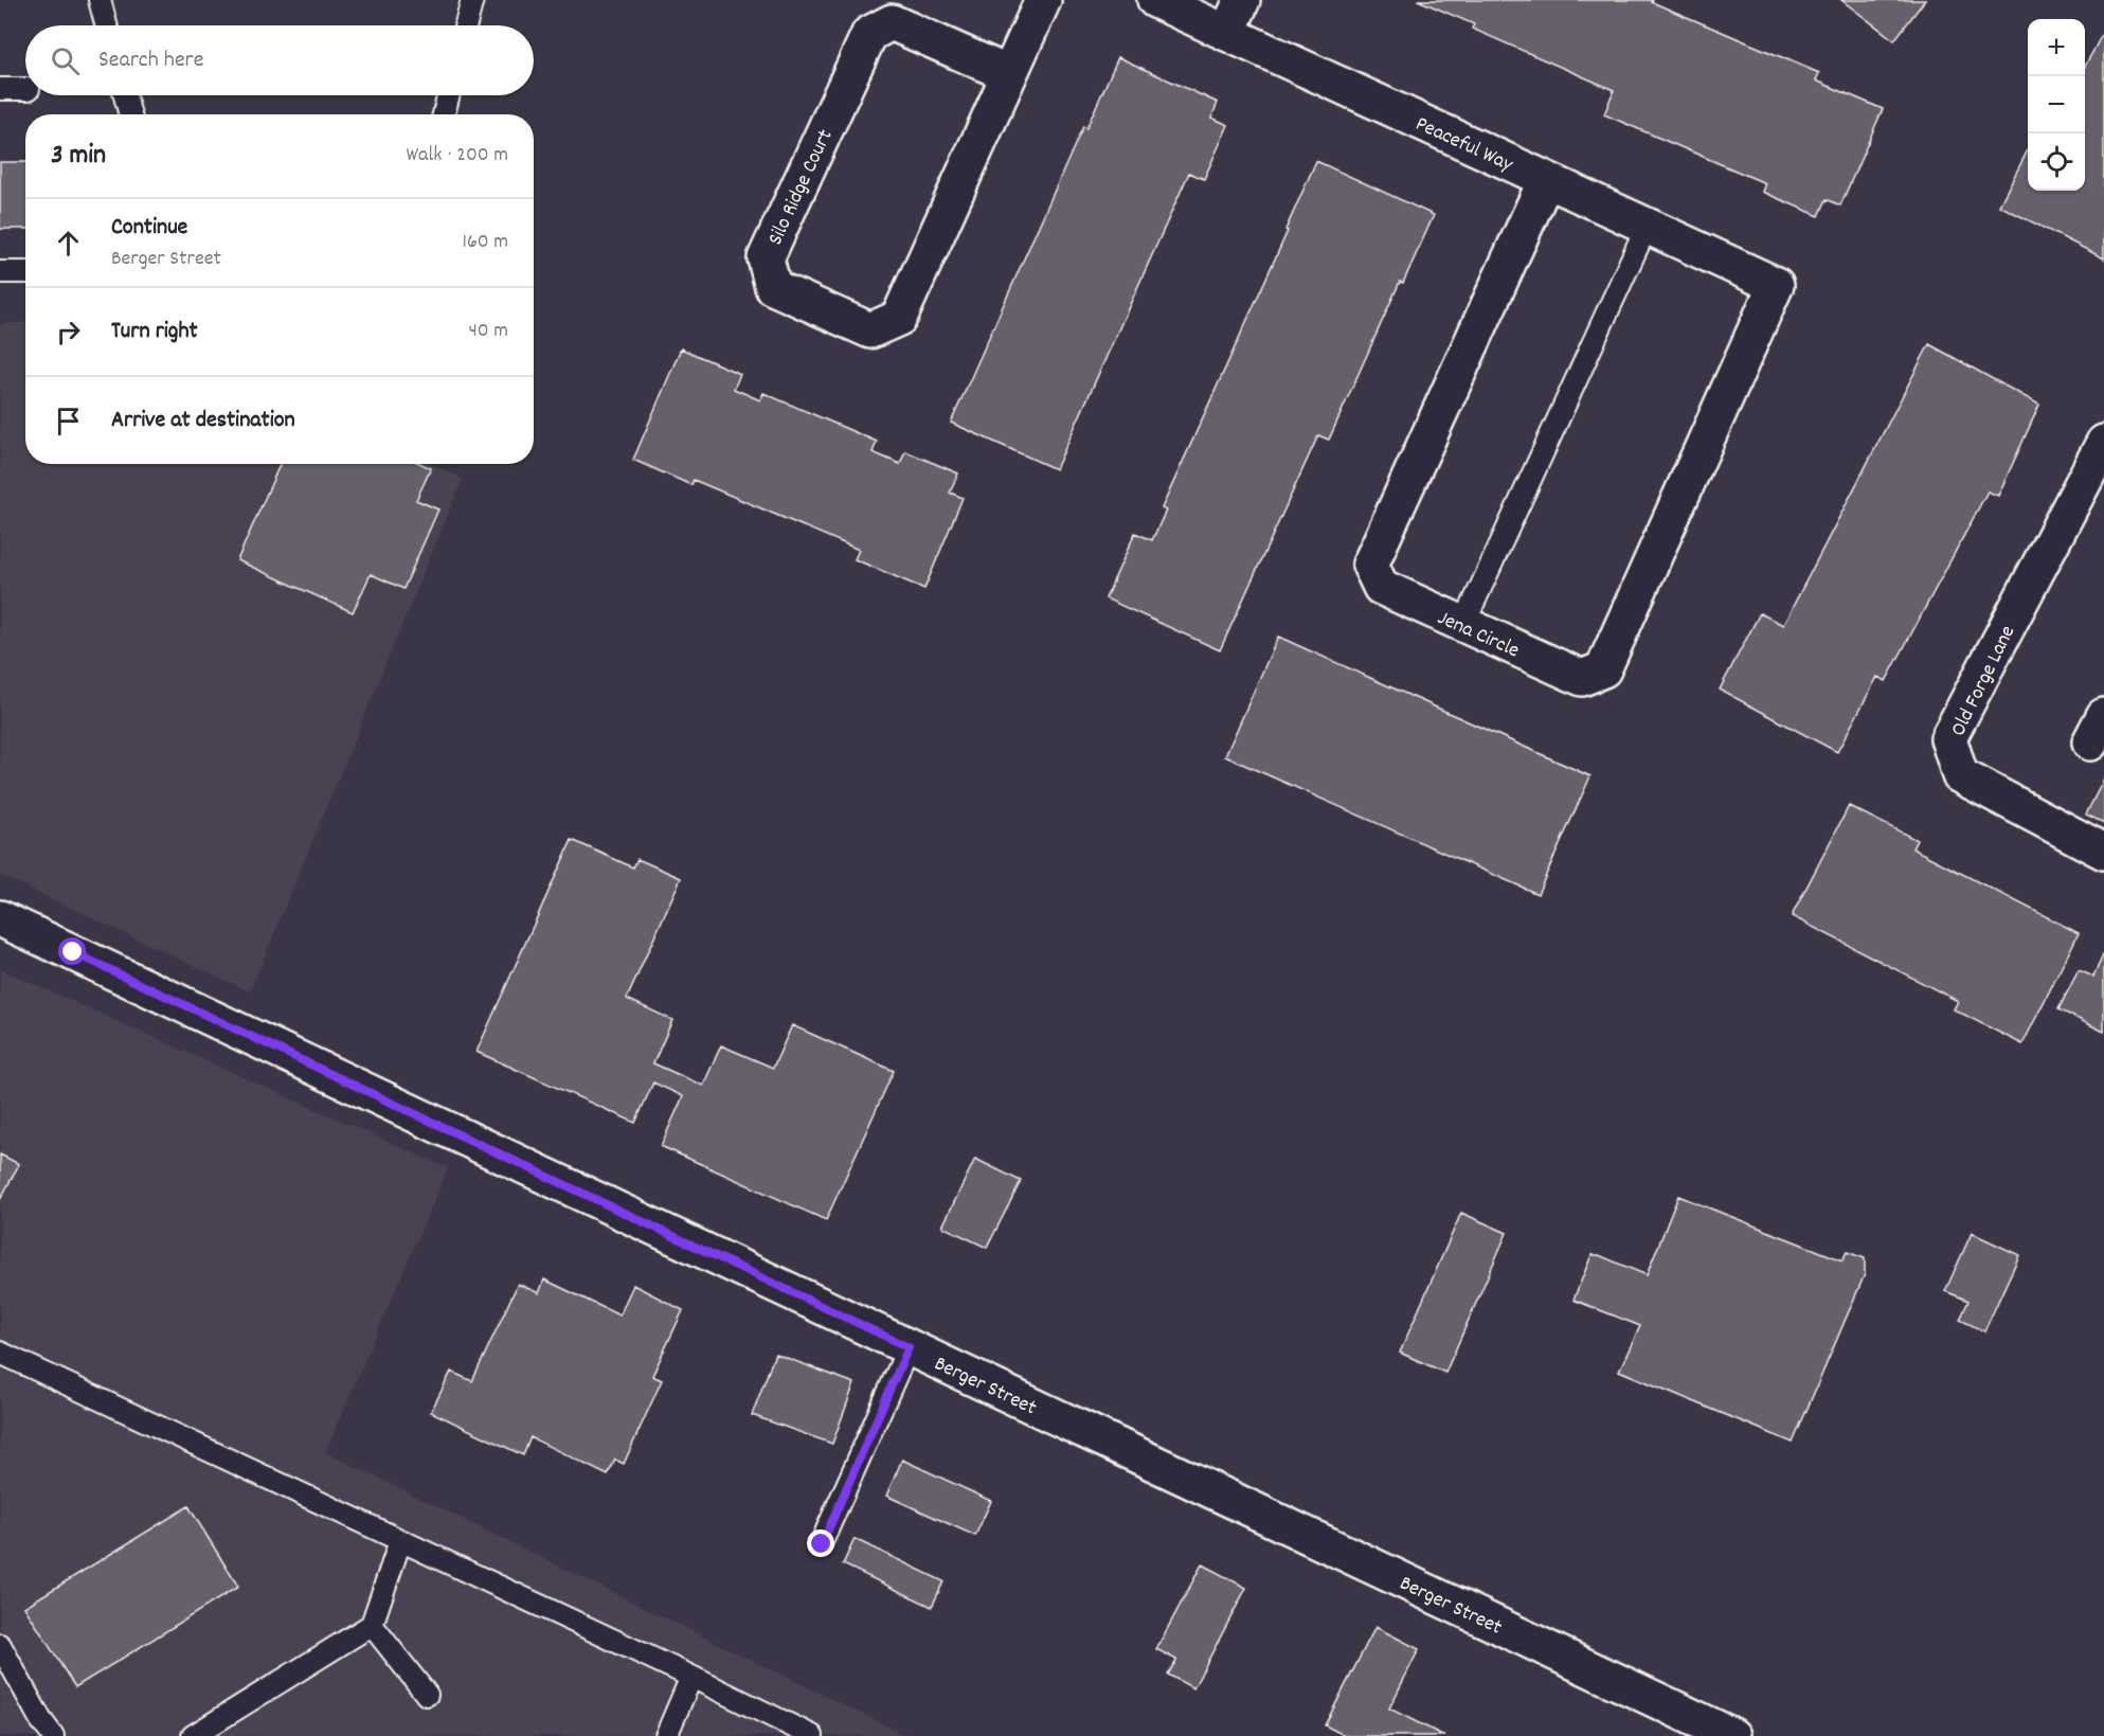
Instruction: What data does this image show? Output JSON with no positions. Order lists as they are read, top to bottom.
{
  "streets": {
    "street": [
      "Peaceful Way",
      "Silo Ridge Court",
      "Jena Circle",
      "Old Forge Lane",
      "Berger Street"
    ]
  },
  "crossings": [
    ["Peaceful Way", "Jena Circle"]
  ],
  "page": {
    "map_buttons": ["+", "−"],
    "search": "Search here",
    "heading": ["3 min", "Walk · 200 m"],
    "list": [
      ["Continue", "Berger Street", "160 m"],
      ["Turn right", "40 m"],
      "Arrive at destination"
    ]
  }
}
